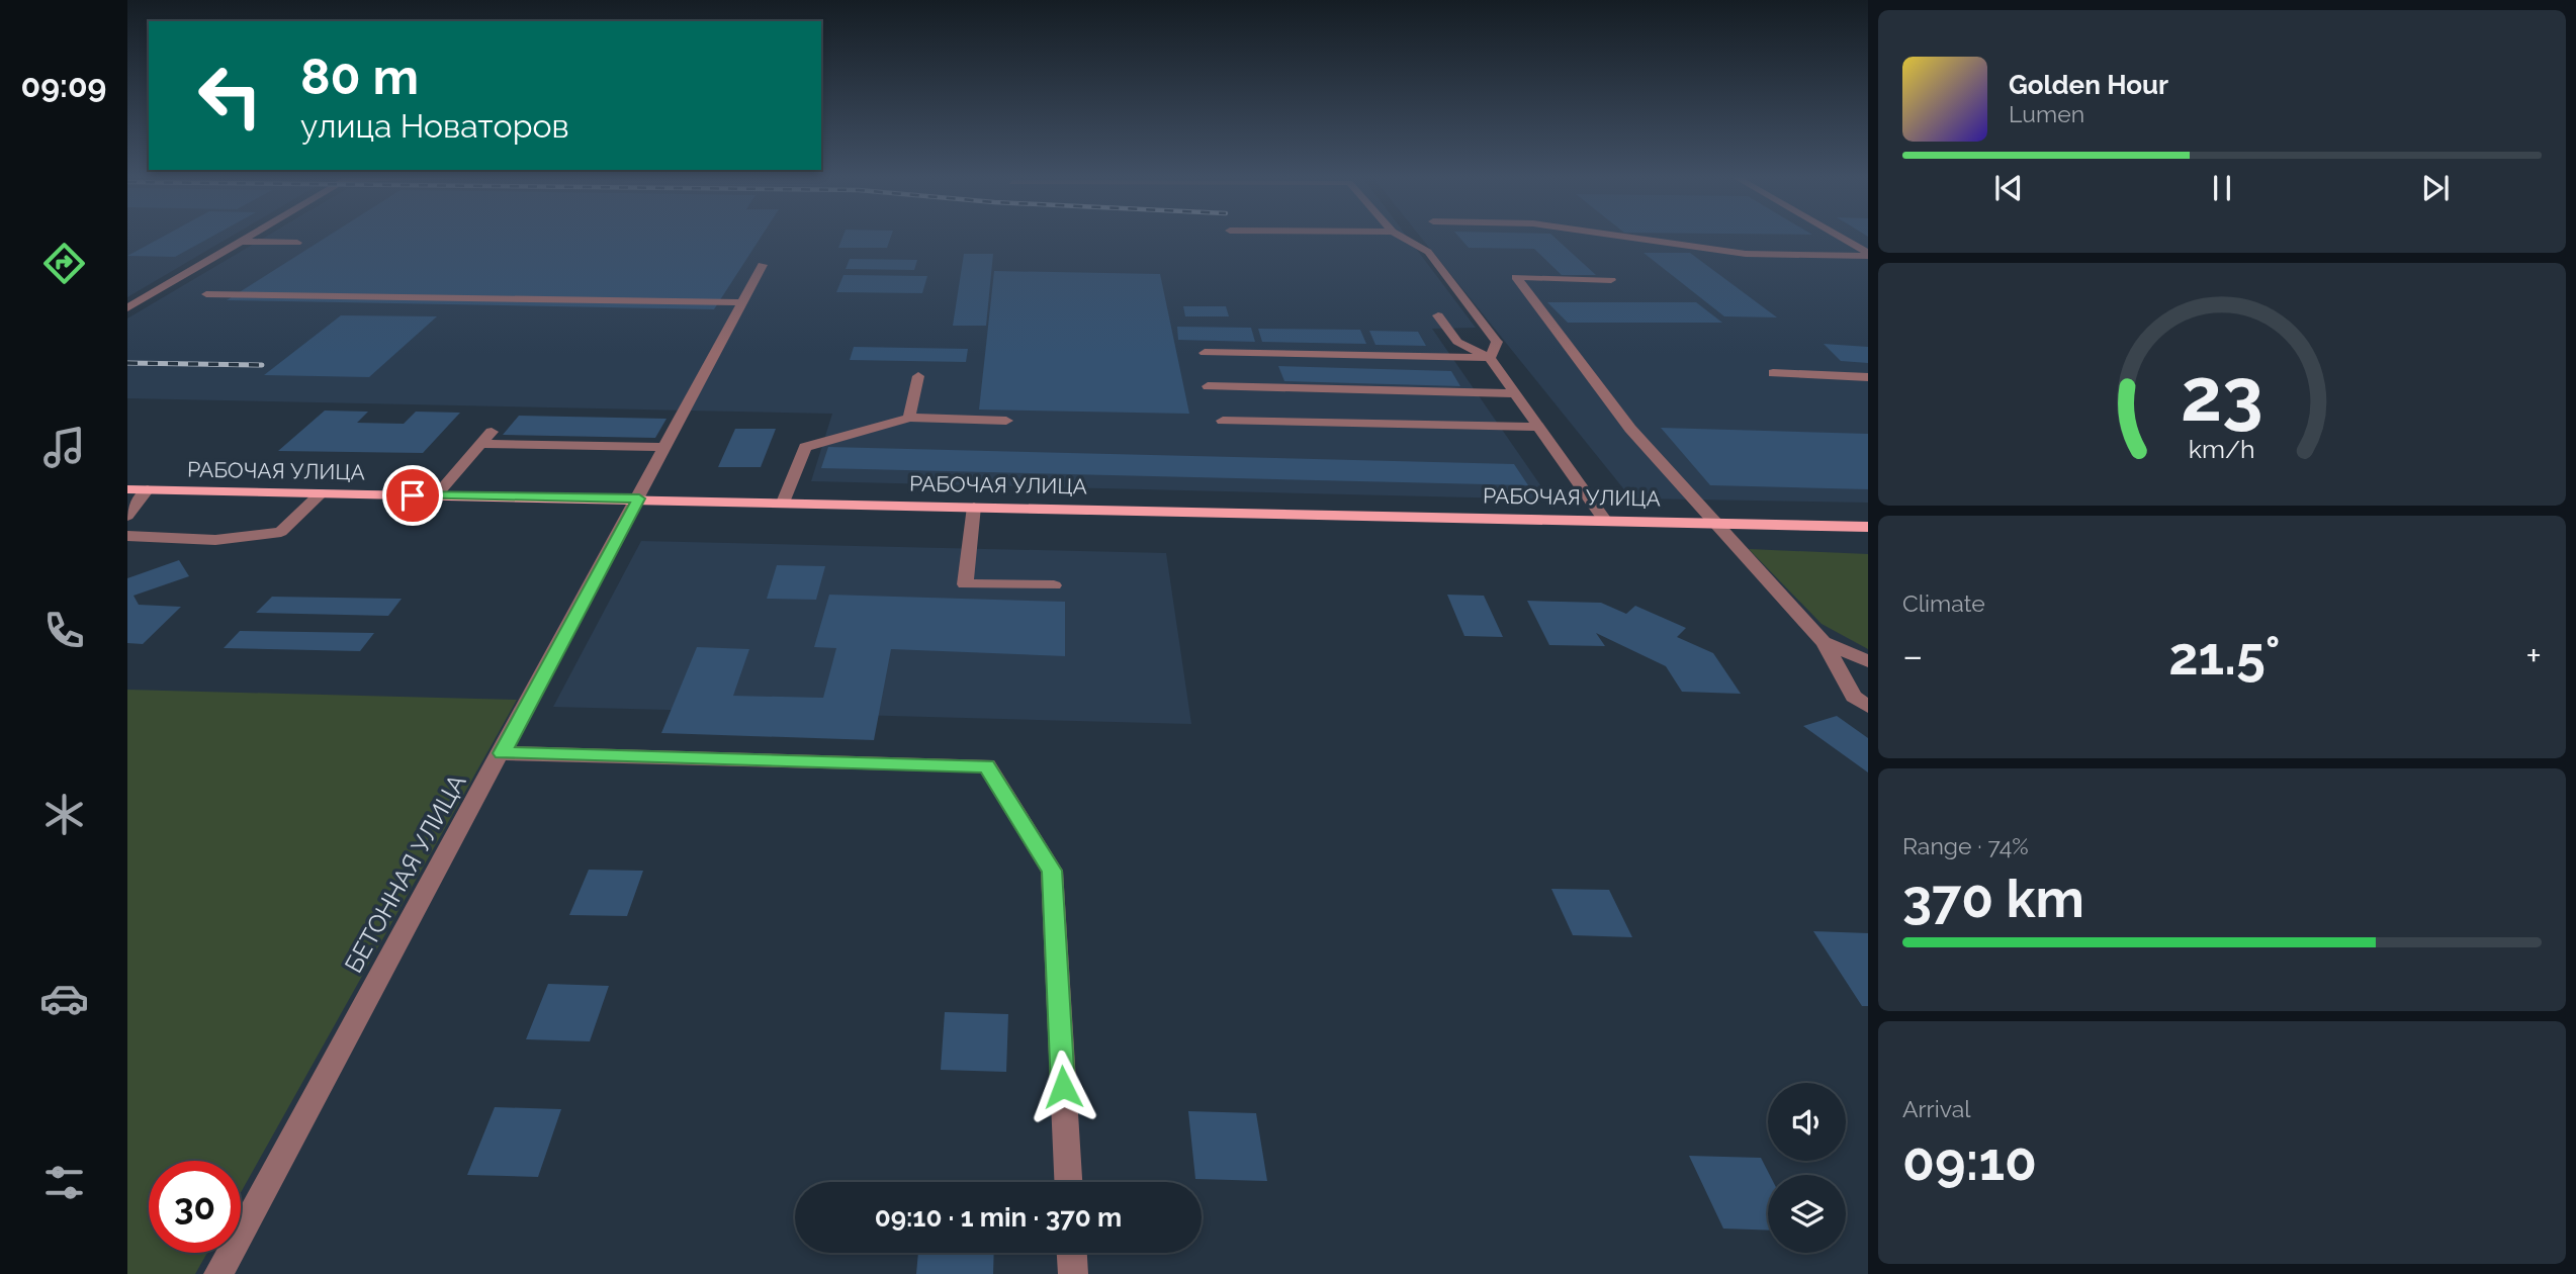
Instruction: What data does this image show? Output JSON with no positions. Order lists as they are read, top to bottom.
{
  "streets": {
    "main road": ["РАБОЧАЯ УЛИЦА"],
    "street": ["БЕТОННАЯ УЛИЦА"]
  },
  "crossings": [
    ["РАБОЧАЯ УЛИЦА", "БЕТОННАЯ УЛИЦА"]
  ],
  "page": {
    "tabs": "09:09",
    "turn": ["80 m", "улица Новаторов"],
    "song": ["Golden Hour", "Lumen"],
    "tile": [
      "Climate",
      ["Range · 74%", "370 km"],
      ["Arrival", "09:10"]
    ],
    "heat": ["−", "21.5°", "+"],
    "limit": "30",
    "trip": "09:10 · 1 min · 370 m",
    "gauge": ["23", "km/h"]
  }
}
